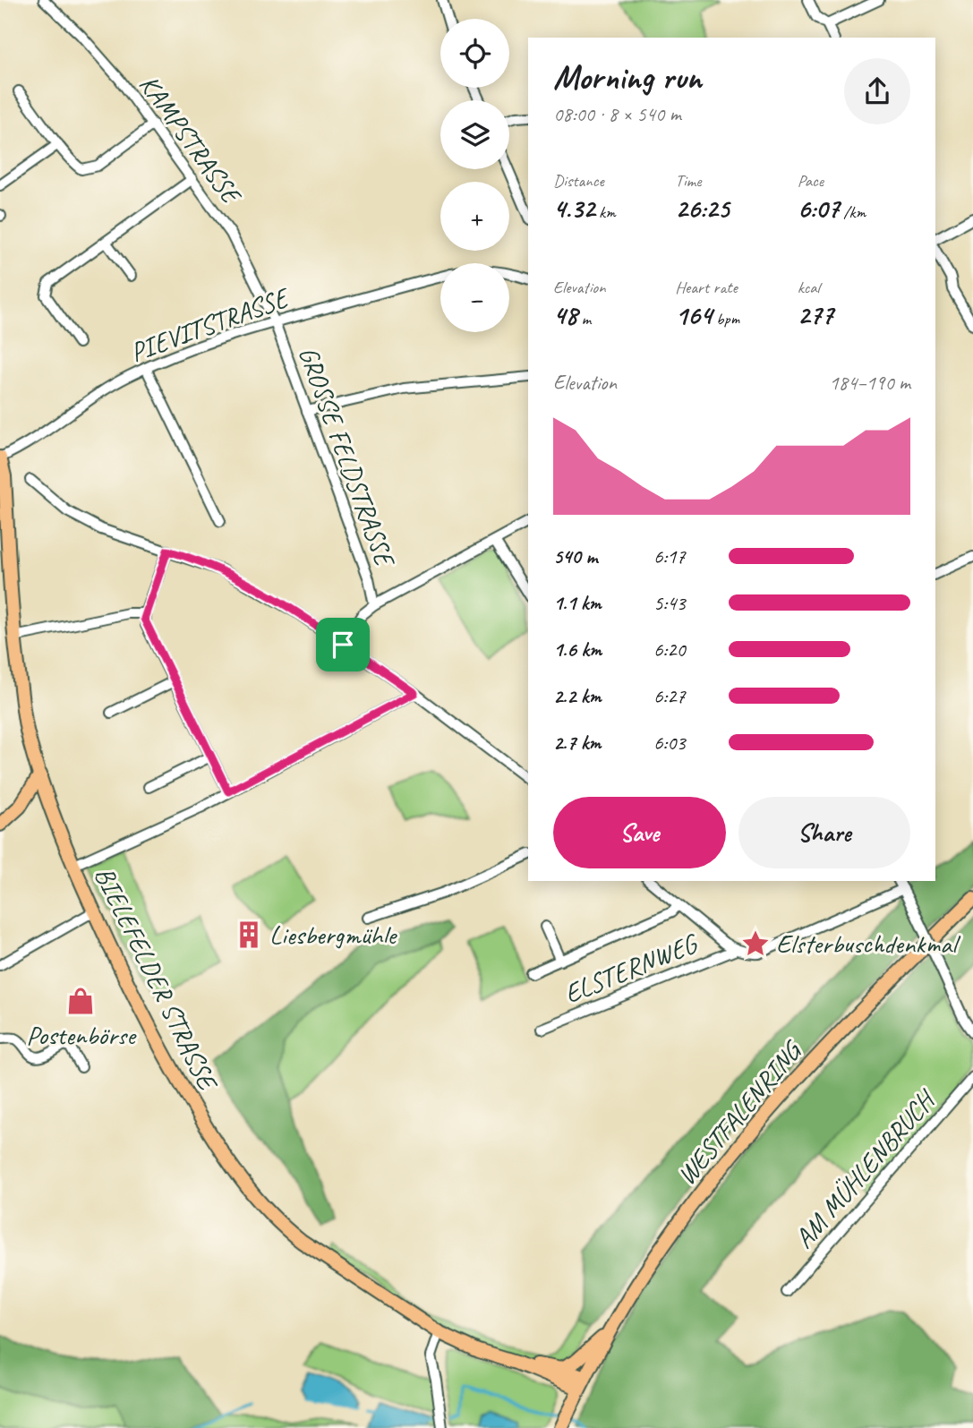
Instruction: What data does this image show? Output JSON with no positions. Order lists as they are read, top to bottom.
{
  "streets": {
    "main road": ["BIELEFELDER STRASSE", "WESTFALENRING"],
    "street": [
      "KAMPSTRASSE",
      "PIEVITSTRASSE",
      "GROSSE FELDSTRASSE",
      "ELSTERNWEG",
      "AM MÜHLENBRUCH"
    ]
  },
  "crossings": [
    ["KAMPSTRASSE", "PIEVITSTRASSE"],
    ["KAMPSTRASSE", "GROSSE FELDSTRASSE"],
    ["PIEVITSTRASSE", "GROSSE FELDSTRASSE"],
    ["PIEVITSTRASSE", "BIELEFELDER STRASSE"],
    ["BIELEFELDER STRASSE", "WESTFALENRING"]
  ],
  "places": {
    "building": ["Liesbergmühle"],
    "place": ["Elsterbuschdenkmal"],
    "shop": ["Postenbörse"]
  },
  "page": {
    "map_buttons": ["+", "−"],
    "heading": ["Morning run", "08:00 · 8 × 540 m"],
    "stats": [
      ["Distance", "4.32 km"],
      ["Time", "26:25"],
      ["Pace", "6:07 /km"],
      ["Elevation", "48 m"],
      ["Heart rate", "164 bpm"],
      ["kcal", "277"]
    ],
    "chart": ["Elevation", "184–190 m"],
    "list": [
      {
        "name": "540 m",
        "note": "6:17"
      },
      {
        "name": "1.1 km",
        "note": "5:43"
      },
      {
        "name": "1.6 km",
        "note": "6:20"
      },
      {
        "name": "2.2 km",
        "note": "6:27"
      },
      {
        "name": "2.7 km",
        "note": "6:03"
      }
    ],
    "buttons": ["Save", "Share"]
  }
}
